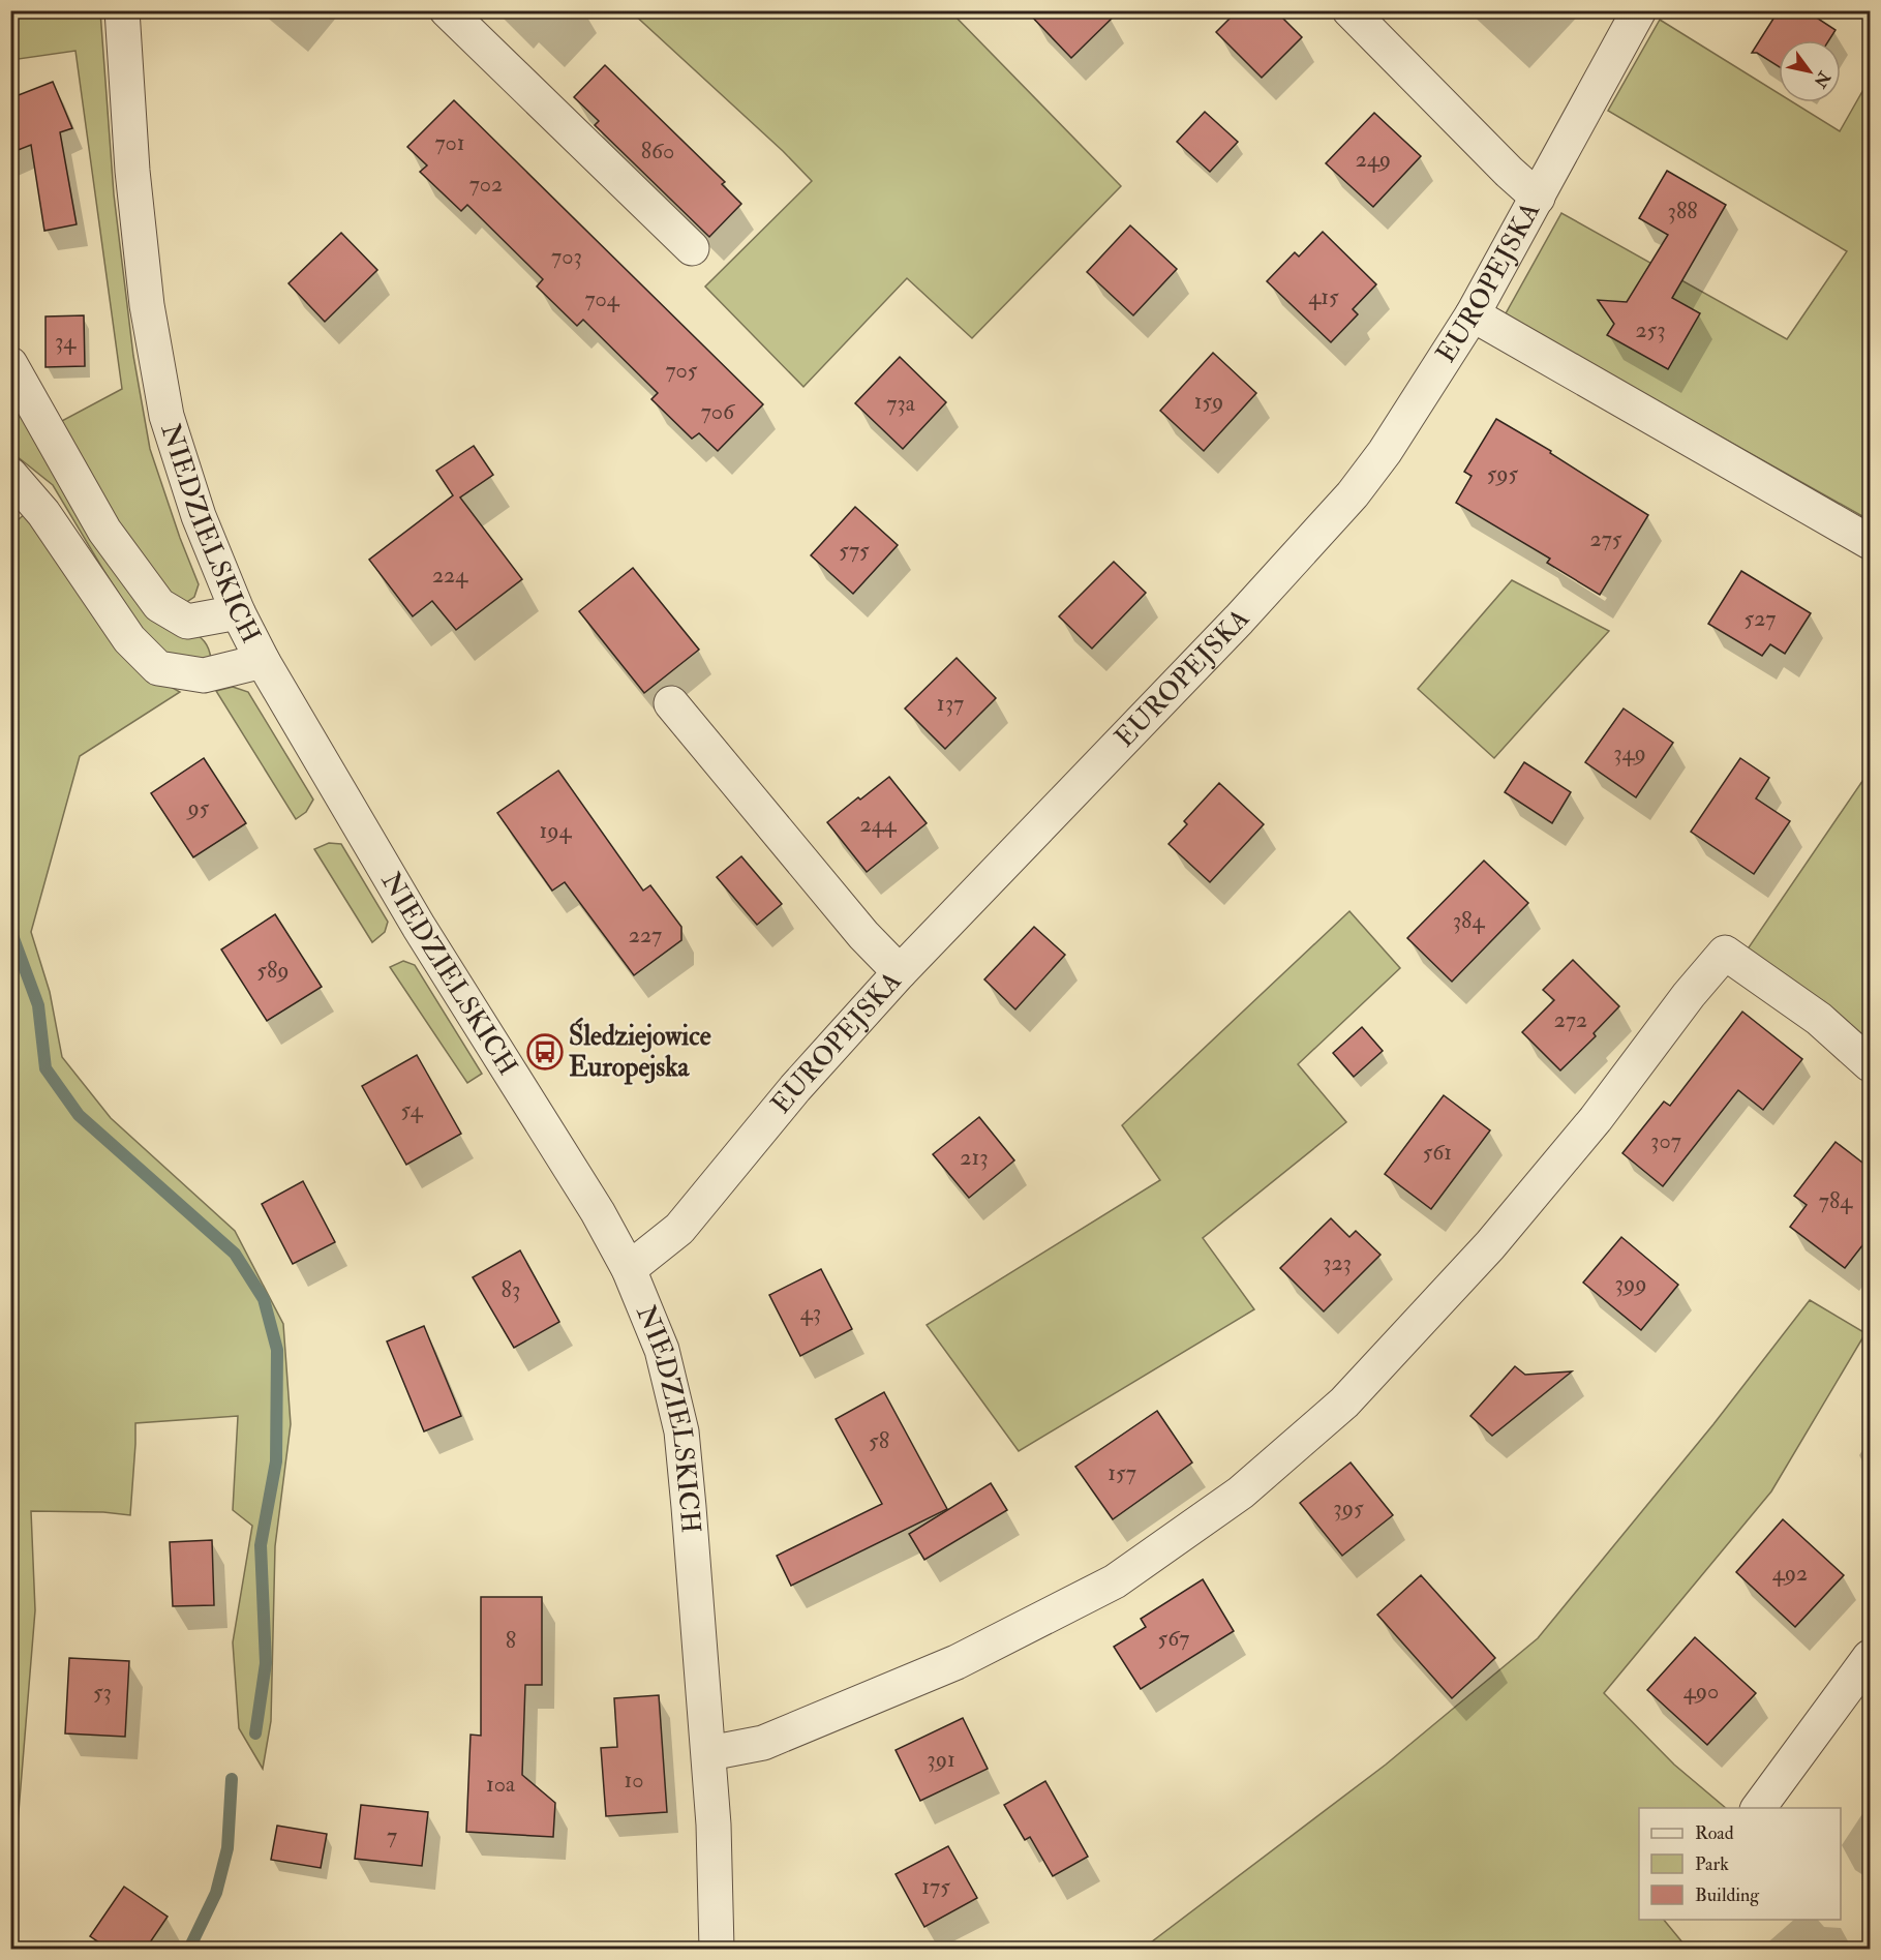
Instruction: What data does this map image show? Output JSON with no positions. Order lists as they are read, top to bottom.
{
  "streets": {
    "street": ["EUROPEJSKA", "NIEDZIELSKICH"]
  },
  "crossings": [
    ["EUROPEJSKA", "NIEDZIELSKICH"]
  ],
  "places": {
    "bus stop": ["Śledziejowice Europejska"]
  },
  "house_numbers": [
    "701",
    "860",
    "249",
    "702",
    "388",
    "703",
    "415",
    "704",
    "253",
    "34",
    "705",
    "159",
    "73a",
    "706",
    "595",
    "275",
    "575",
    "224",
    "527",
    "137",
    "349",
    "95",
    "244",
    "194",
    "384",
    "227",
    "589",
    "272",
    "54",
    "307",
    "561",
    "213",
    "784",
    "323",
    "399",
    "83",
    "43",
    "58",
    "157",
    "395",
    "492",
    "567",
    "8",
    "490",
    "53",
    "391",
    "10",
    "10a",
    "7",
    "175"
  ],
  "legend": ["Road", "Park", "Building"],
  "north": "bottom right"
}
